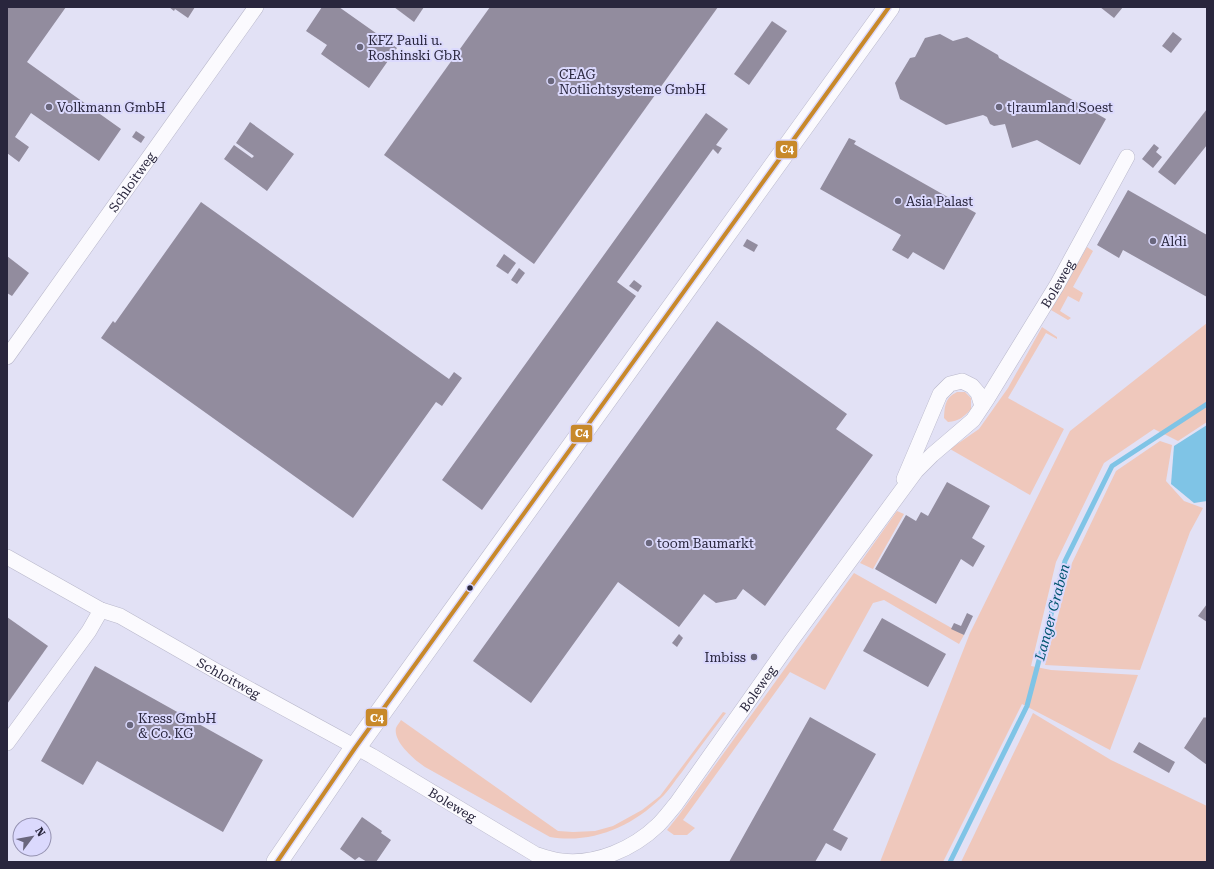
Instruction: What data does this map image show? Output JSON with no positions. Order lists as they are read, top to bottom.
{
  "streets": {
    "street": ["Schloitweg", "Boleweg"]
  },
  "crossings": [
    ["Schloitweg", "Boleweg"]
  ],
  "water": ["Langer Graben"],
  "places": [
    "KFZ Pauli u. Roshinski GbR",
    "CEAG Notlichtsysteme GmbH",
    "Volkmann GmbH",
    "t|raumland Soest",
    "Asia Palast",
    "Aldi",
    "toom Baumarkt",
    "Imbiss",
    "Kress GmbH & Co. KG"
  ],
  "lines": ["transit line C4"],
  "north": "top right"
}
